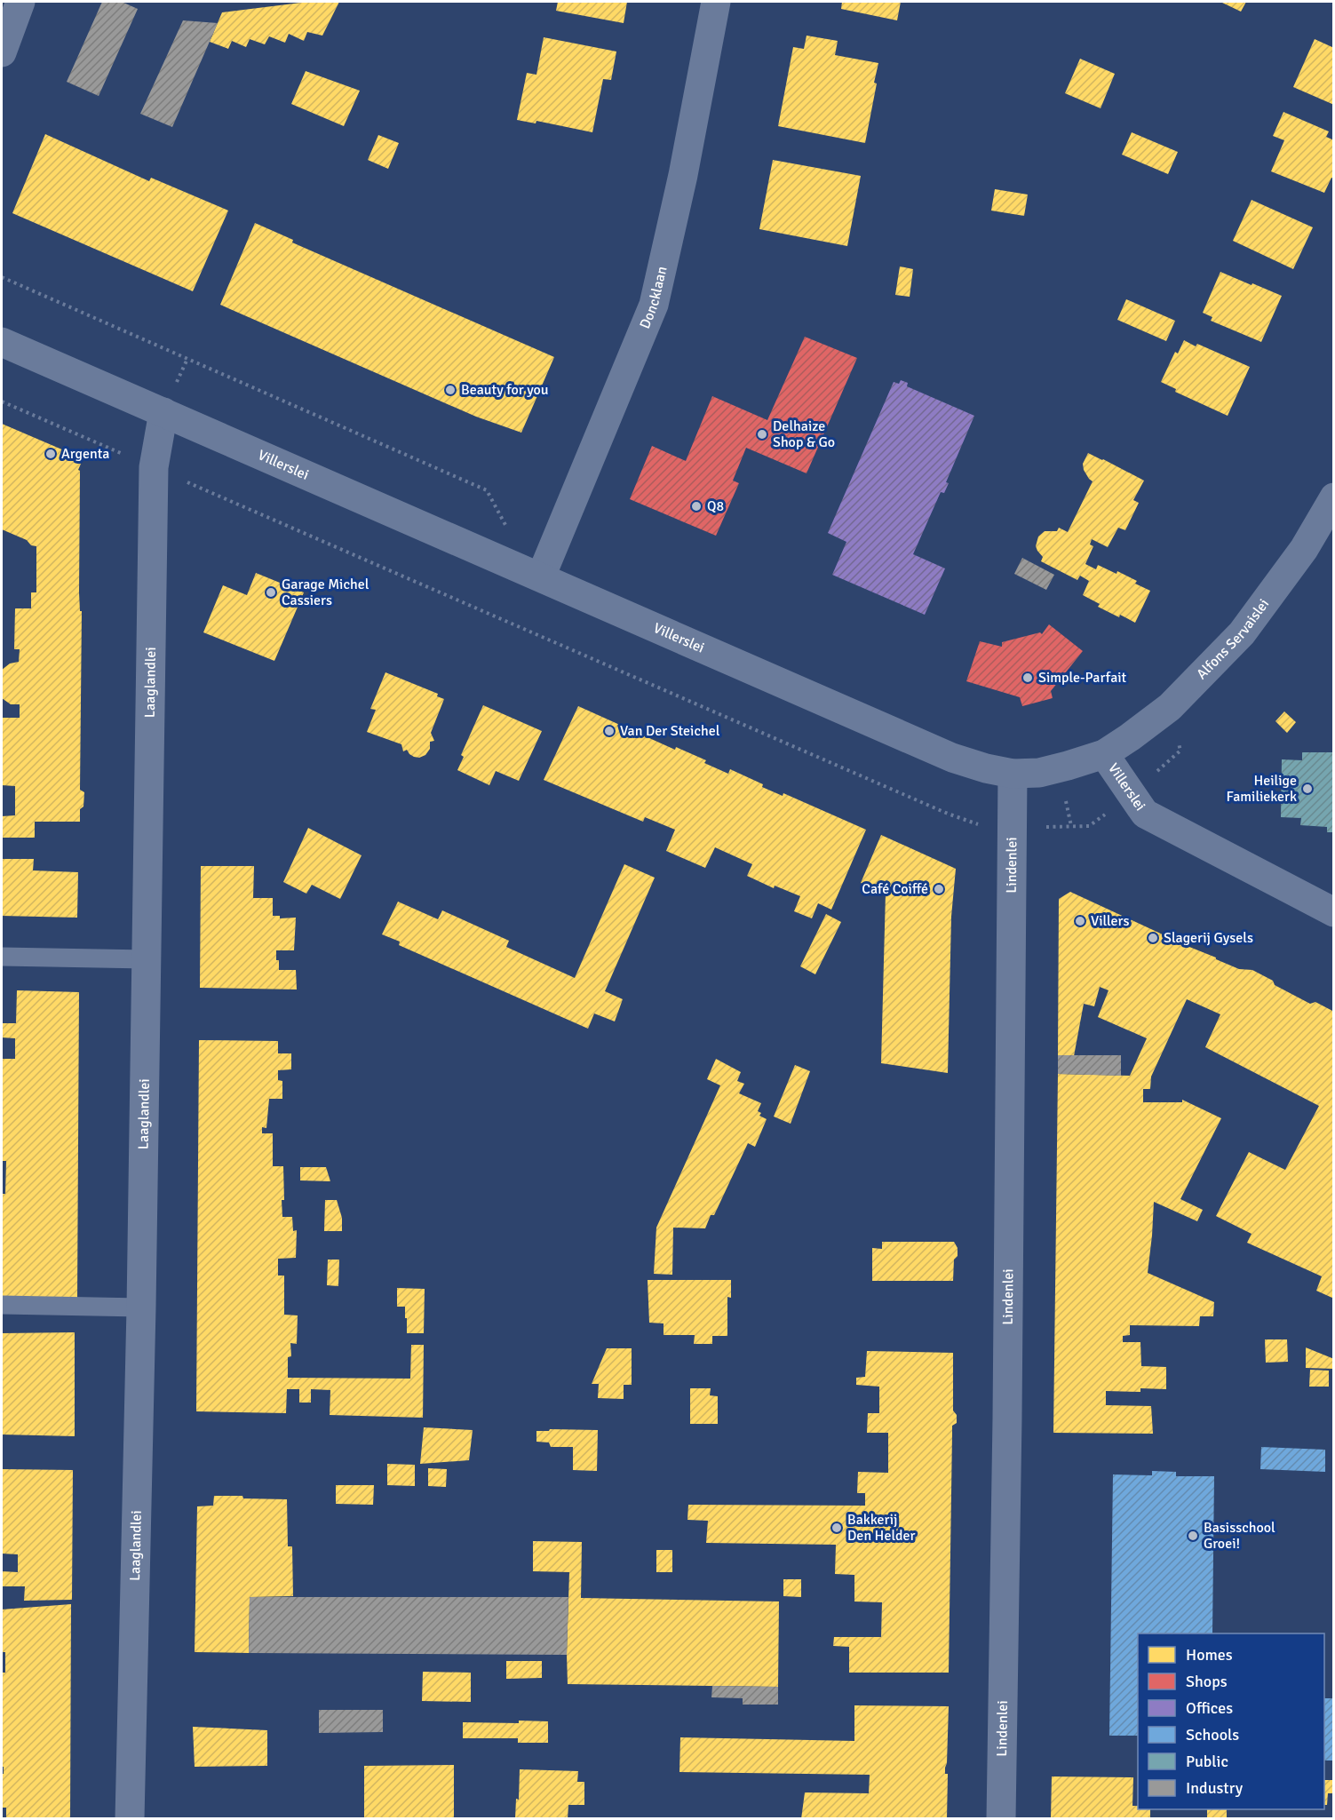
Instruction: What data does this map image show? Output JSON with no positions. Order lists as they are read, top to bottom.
{
  "streets": {
    "street": [
      "Doncklaan",
      "Villerslei",
      "Alfons Servaislei",
      "Laaglandlei",
      "Lindenlei"
    ]
  },
  "crossings": [
    ["Doncklaan", "Villerslei"],
    ["Villerslei", "Alfons Servaislei"],
    ["Villerslei", "Laaglandlei"],
    ["Villerslei", "Lindenlei"]
  ],
  "places": [
    "Beauty for you",
    "Delhaize Shop & Go",
    "Argenta",
    "Q8",
    "Garage Michel Cassiers",
    "Simple-Parfait",
    "Van Der Steichel",
    "Heilige Familiekerk",
    "Café Coiffé",
    "Villers",
    "Slagerij Gysels",
    "Bakkerij Den Helder",
    "Basisschool Groei!"
  ],
  "legend": [
    "Homes",
    "Shops",
    "Offices",
    "Schools",
    "Public",
    "Industry"
  ]
}
